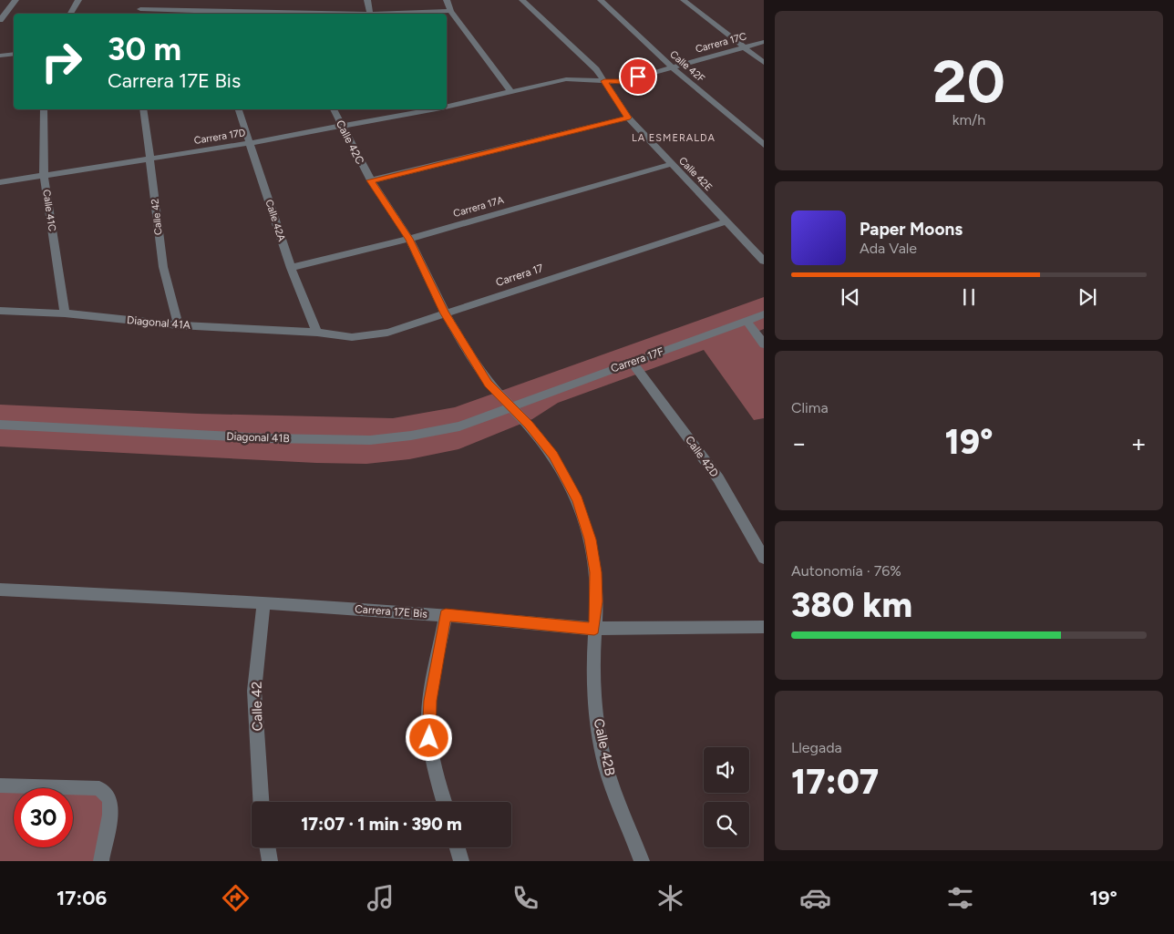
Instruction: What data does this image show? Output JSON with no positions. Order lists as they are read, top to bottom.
{
  "streets": {
    "street": [
      "Carrera 17C",
      "Calle 42F",
      "Carrera 17D",
      "Calle 42C",
      "Calle 42E",
      "Carrera 17A",
      "Calle 41C",
      "Calle 42",
      "Calle 42A",
      "Carrera 17",
      "Diagonal 41A",
      "Carrera 17F",
      "Diagonal 41B",
      "Calle 42D",
      "Carrera 17E Bis",
      "Calle 42B"
    ]
  },
  "crossings": [
    ["Carrera 17C", "Calle 42F"],
    ["Carrera 17C", "Carrera 17D"],
    ["Carrera 17C", "Calle 42E"],
    ["Carrera 17D", "Calle 42C"],
    ["Carrera 17D", "Calle 42E"],
    ["Carrera 17D", "Calle 41C"],
    ["Carrera 17D", "Calle 42"],
    ["Carrera 17D", "Calle 42A"],
    ["Calle 42C", "Carrera 17A"],
    ["Calle 42C", "Carrera 17"],
    ["Calle 42C", "Carrera 17F"],
    ["Calle 42C", "Diagonal 41B"],
    ["Calle 42C", "Carrera 17E Bis"],
    ["Calle 42C", "Calle 42B"],
    ["Calle 42E", "Carrera 17A"],
    ["Calle 42E", "Carrera 17"],
    ["Carrera 17A", "Calle 42A"],
    ["Calle 41C", "Diagonal 41A"],
    ["Calle 42", "Diagonal 41A"],
    ["Calle 42", "Carrera 17E Bis"],
    ["Calle 42A", "Carrera 17"],
    ["Calle 42A", "Diagonal 41A"],
    ["Carrera 17", "Diagonal 41A"],
    ["Carrera 17F", "Diagonal 41B"],
    ["Carrera 17F", "Calle 42D"],
    ["Carrera 17E Bis", "Calle 42B"]
  ],
  "districts": ["LA ESMERALDA"],
  "page": {
    "tile": [
      ["20", "km/h"],
      "Clima",
      ["Autonomía · 76%", "380 km"],
      ["Llegada", "17:07"]
    ],
    "turn": ["30 m", "Carrera 17E Bis"],
    "song": ["Paper Moons", "Ada Vale"],
    "heat": ["−", "19°", "+"],
    "limit": "30",
    "trip": "17:07 · 1 min · 390 m",
    "tabs": ["17:06", "19°"]
  }
}
